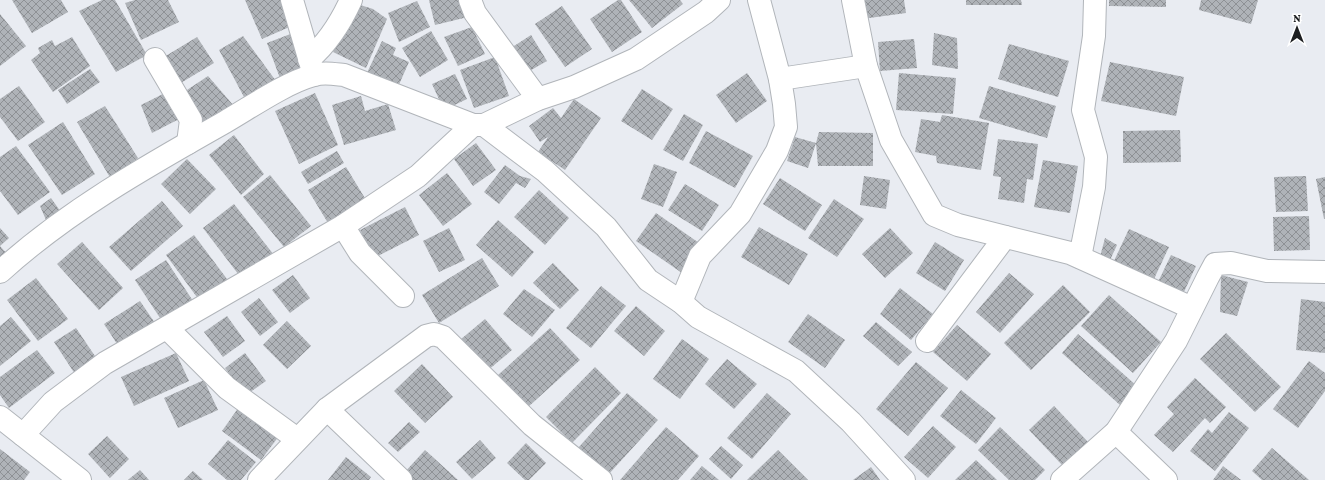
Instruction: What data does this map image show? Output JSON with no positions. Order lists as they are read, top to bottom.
{
  "north": "top"
}
